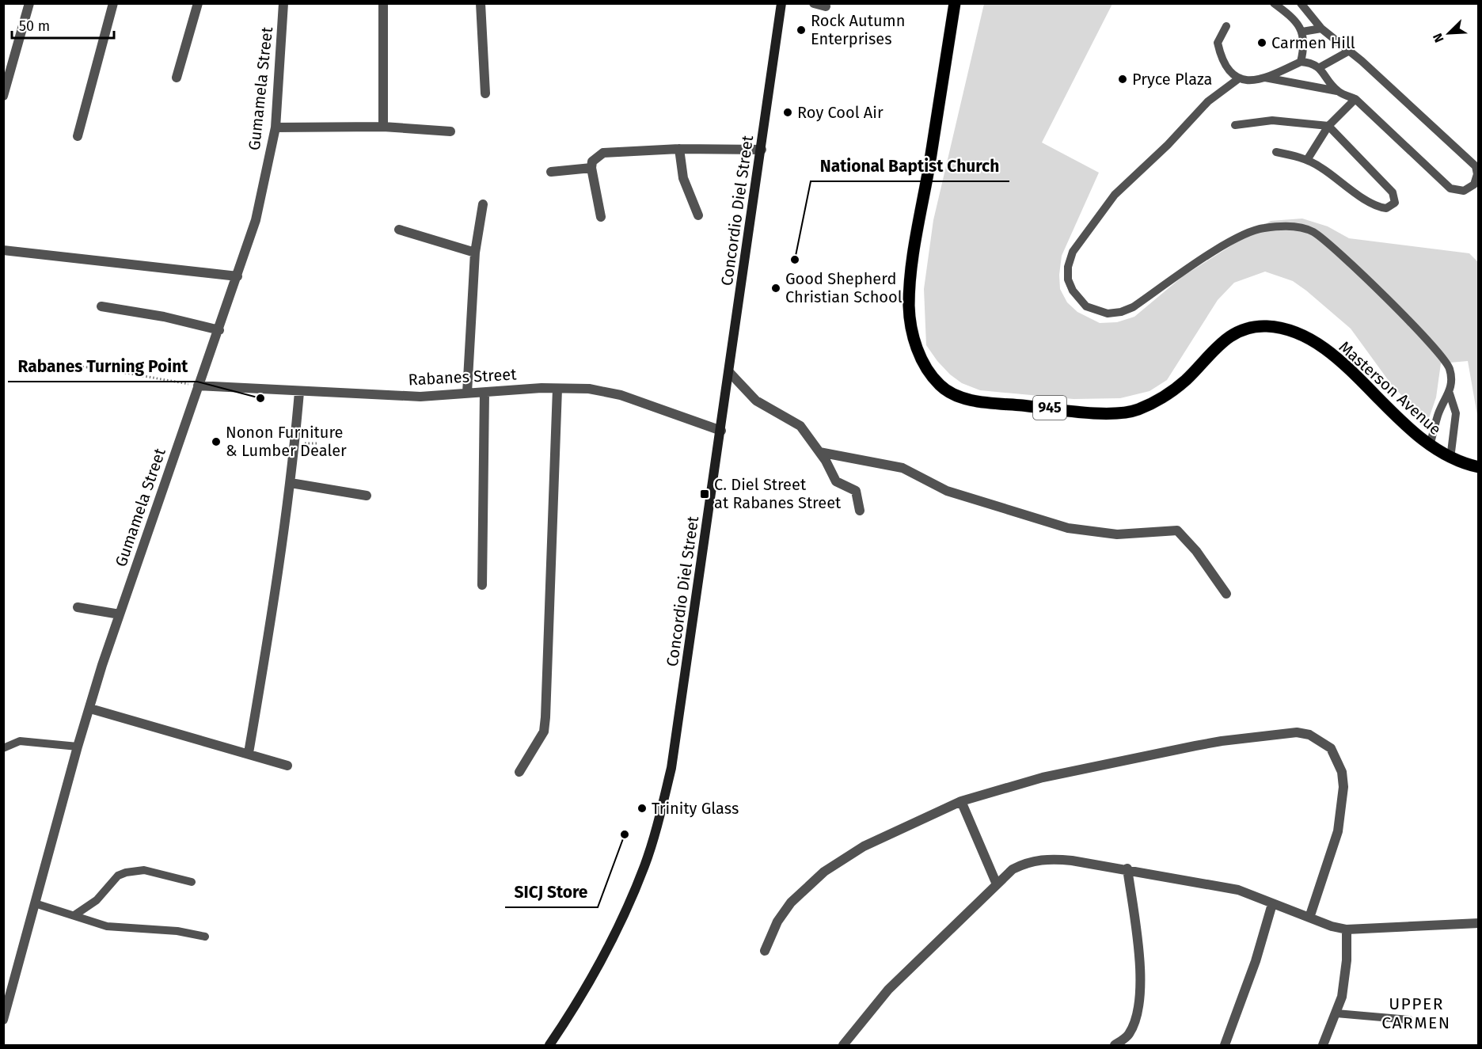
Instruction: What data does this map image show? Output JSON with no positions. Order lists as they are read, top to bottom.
{
  "streets": {
    "main road": ["Concordio Diel Street", "Masterson Avenue", "945"],
    "street": ["Gumamela Street", "Rabanes Street"]
  },
  "crossings": [
    ["Gumamela Street", "Rabanes Street"],
    ["Concordio Diel Street", "Rabanes Street"]
  ],
  "districts": ["UPPER CARMEN"],
  "places": {
    "other": [
      "Rock Autumn Enterprises",
      "Carmen Hill",
      "Pryce Plaza",
      "Roy Cool Air",
      "National Baptist Church",
      "Good Shepherd Christian School",
      "Rabanes Turning Point",
      "Nonon Furniture & Lumber Dealer",
      "Trinity Glass",
      "SICJ Store"
    ],
    "transit": ["C. Diel Street at Rabanes Street"]
  },
  "scale_bar": "50 m",
  "north": "bottom left"
}
